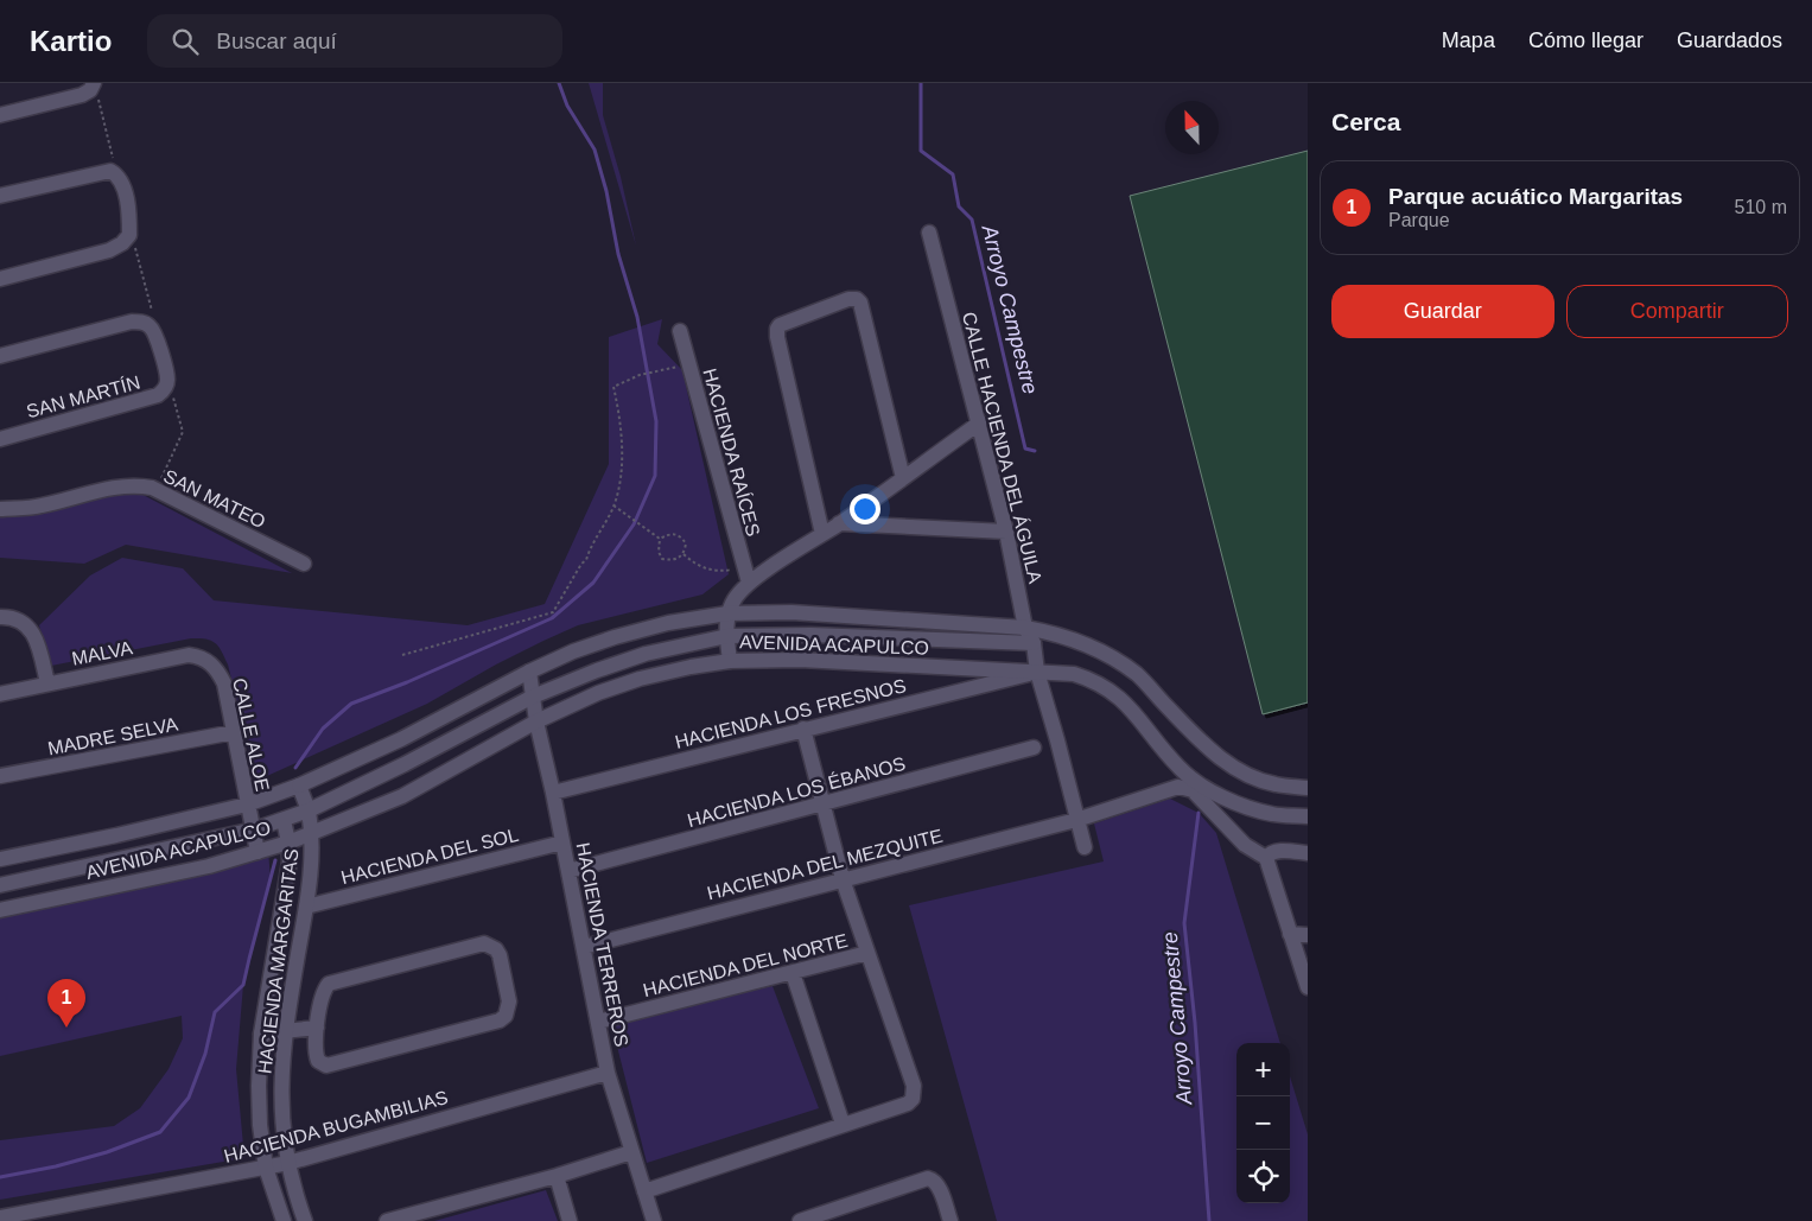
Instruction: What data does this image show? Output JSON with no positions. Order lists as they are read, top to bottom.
{
  "streets": {
    "street": [
      "SAN MARTÍN",
      "CALLE HACIENDA DEL ÁGUILA",
      "HACIENDA RAÍCES",
      "SAN MATEO",
      "AVENIDA ACAPULCO",
      "MALVA",
      "HACIENDA LOS FRESNOS",
      "CALLE ALOE",
      "MADRE SELVA",
      "HACIENDA LOS ÉBANOS",
      "HACIENDA DEL SOL",
      "HACIENDA DEL MEZQUITE",
      "HACIENDA TERREROS",
      "HACIENDA MARGARITAS",
      "HACIENDA DEL NORTE",
      "HACIENDA BUGAMBILIAS"
    ]
  },
  "crossings": [
    ["CALLE HACIENDA DEL ÁGUILA", "AVENIDA ACAPULCO"],
    ["CALLE HACIENDA DEL ÁGUILA", "HACIENDA LOS FRESNOS"],
    ["CALLE HACIENDA DEL ÁGUILA", "HACIENDA DEL MEZQUITE"],
    ["AVENIDA ACAPULCO", "HACIENDA LOS FRESNOS"],
    ["AVENIDA ACAPULCO", "CALLE ALOE"],
    ["AVENIDA ACAPULCO", "HACIENDA TERREROS"],
    ["AVENIDA ACAPULCO", "HACIENDA MARGARITAS"],
    ["MALVA", "CALLE ALOE"],
    ["HACIENDA LOS FRESNOS", "HACIENDA TERREROS"],
    ["CALLE ALOE", "MADRE SELVA"],
    ["CALLE ALOE", "HACIENDA MARGARITAS"],
    ["HACIENDA LOS ÉBANOS", "HACIENDA TERREROS"],
    ["HACIENDA DEL SOL", "HACIENDA TERREROS"],
    ["HACIENDA DEL SOL", "HACIENDA MARGARITAS"],
    ["HACIENDA DEL MEZQUITE", "HACIENDA TERREROS"],
    ["HACIENDA TERREROS", "HACIENDA DEL NORTE"],
    ["HACIENDA TERREROS", "HACIENDA BUGAMBILIAS"],
    ["HACIENDA MARGARITAS", "HACIENDA BUGAMBILIAS"]
  ],
  "water": ["Arroyo Campestre"],
  "north": "top",
  "page": {
    "header": "Kartio",
    "search": "Buscar aquí",
    "nav": ["Mapa", "Cómo llegar", "Guardados"],
    "heading": "Cerca",
    "list": [
      {
        "mark": "1",
        "name": "Parque acuático Margaritas",
        "note": "Parque",
        "value": "510 m"
      }
    ],
    "buttons": ["Guardar", "Compartir"],
    "pins": "1",
    "map_buttons": ["+", "−"]
  }
}
